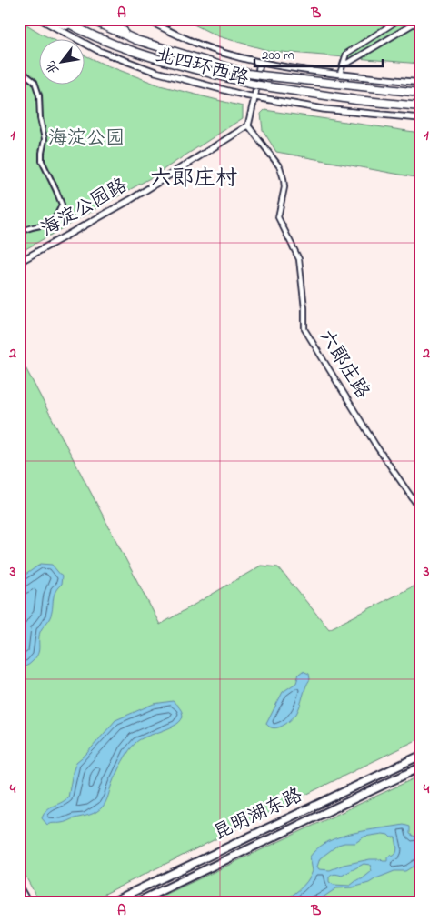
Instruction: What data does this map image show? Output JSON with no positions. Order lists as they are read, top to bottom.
{
  "streets": {
    "highway": ["北四环西路"],
    "main road": ["昆明湖东路"],
    "street": ["海淀公园路", "六郎庄路"]
  },
  "crossings": [
    ["海淀公园路", "六郎庄路"]
  ],
  "districts": ["六郎庄村"],
  "parks": ["海淀公园"],
  "scale_bar": "200 m",
  "north": "bottom left",
  "grid": {
    "columns": ["A", "B"],
    "rows": [
      "1",
      "2",
      "3",
      "4"
    ]
  }
}
